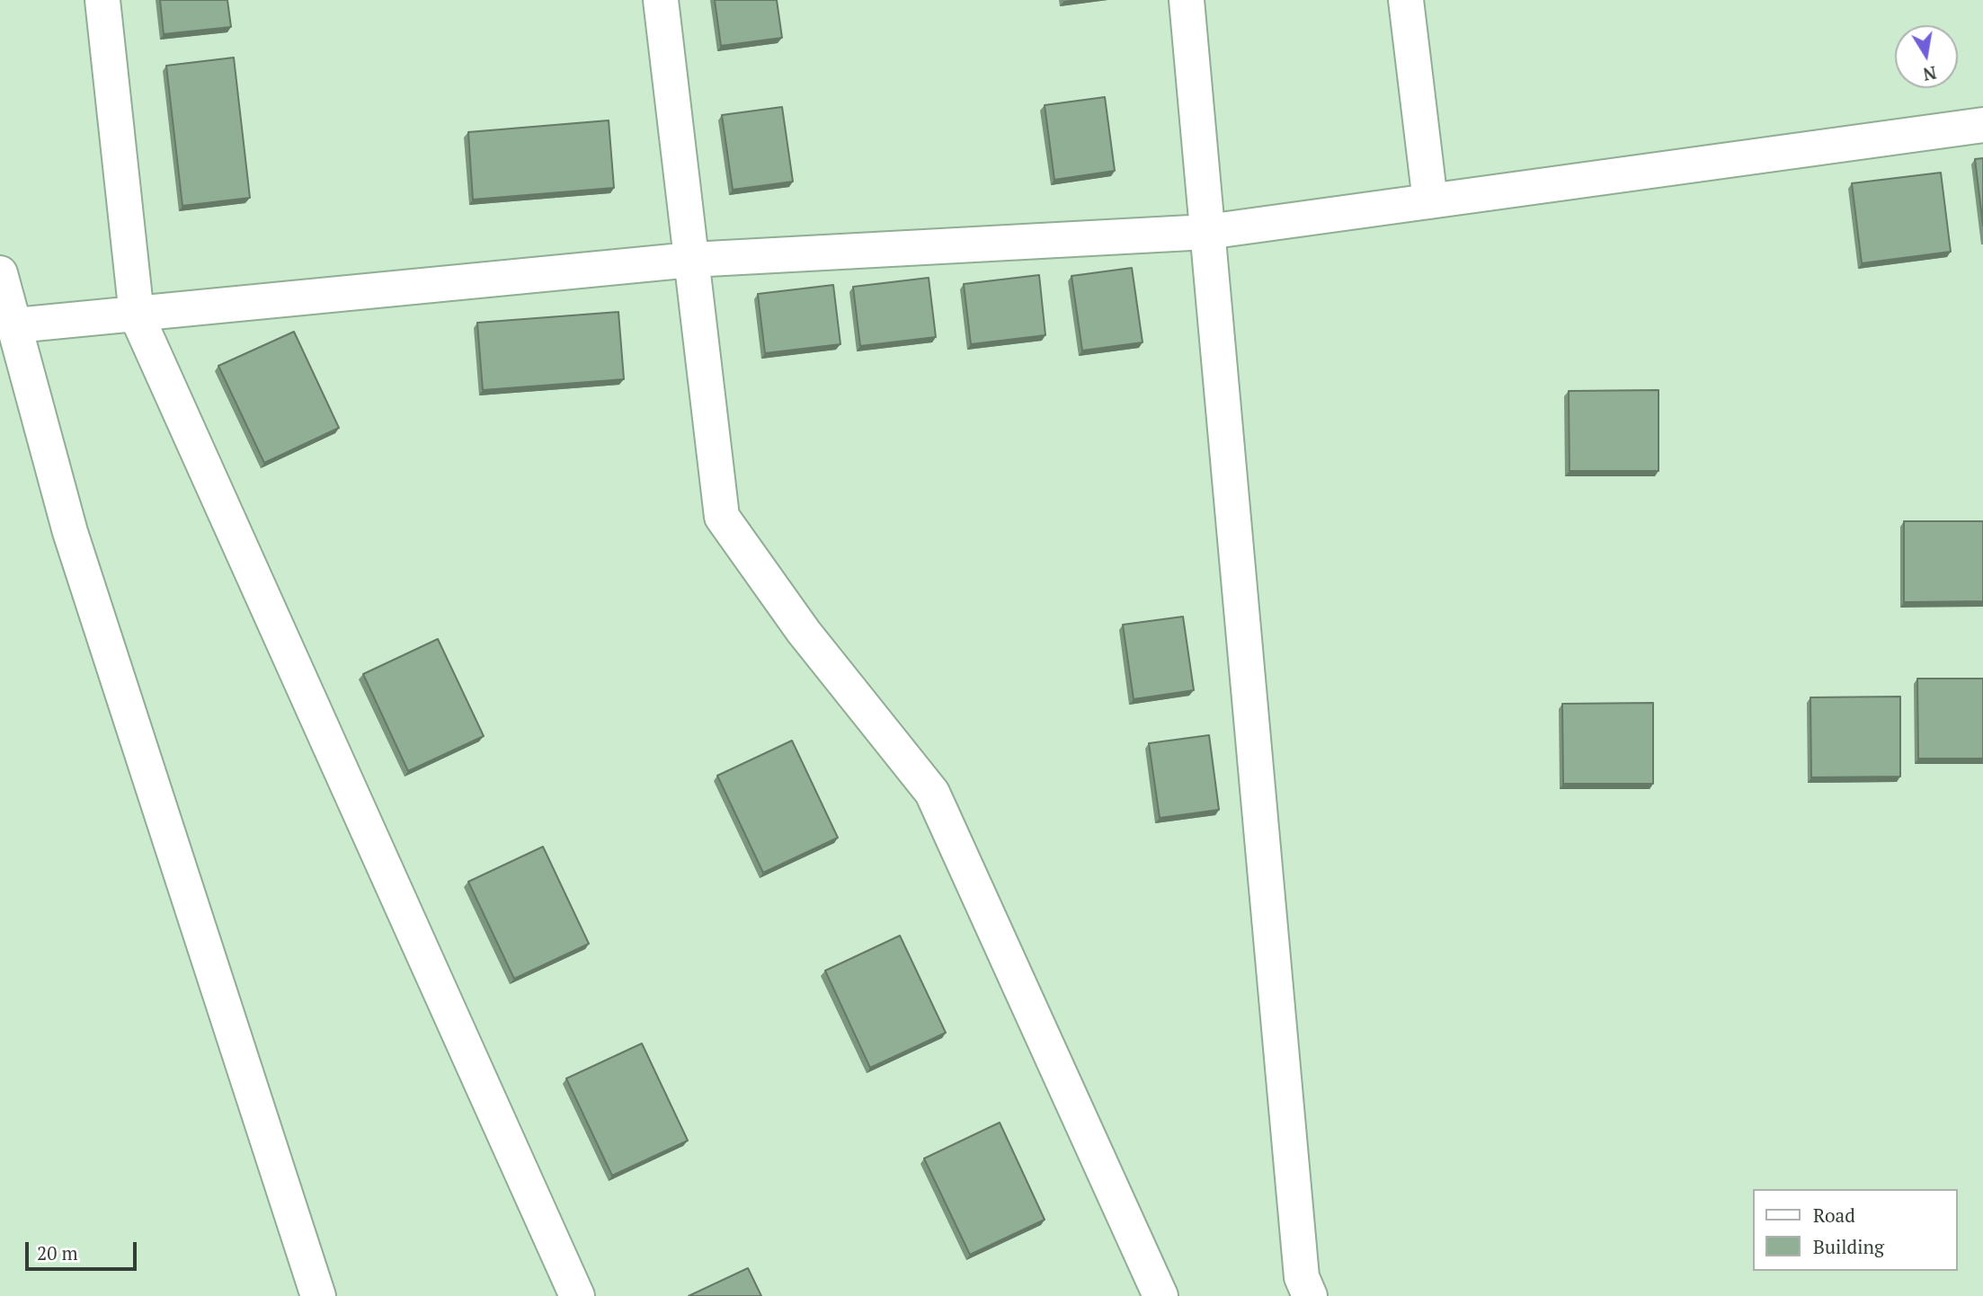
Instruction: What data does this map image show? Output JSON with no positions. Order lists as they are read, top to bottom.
{
  "legend": ["Road", "Building"],
  "scale_bar": "20 m",
  "north": "bottom"
}
